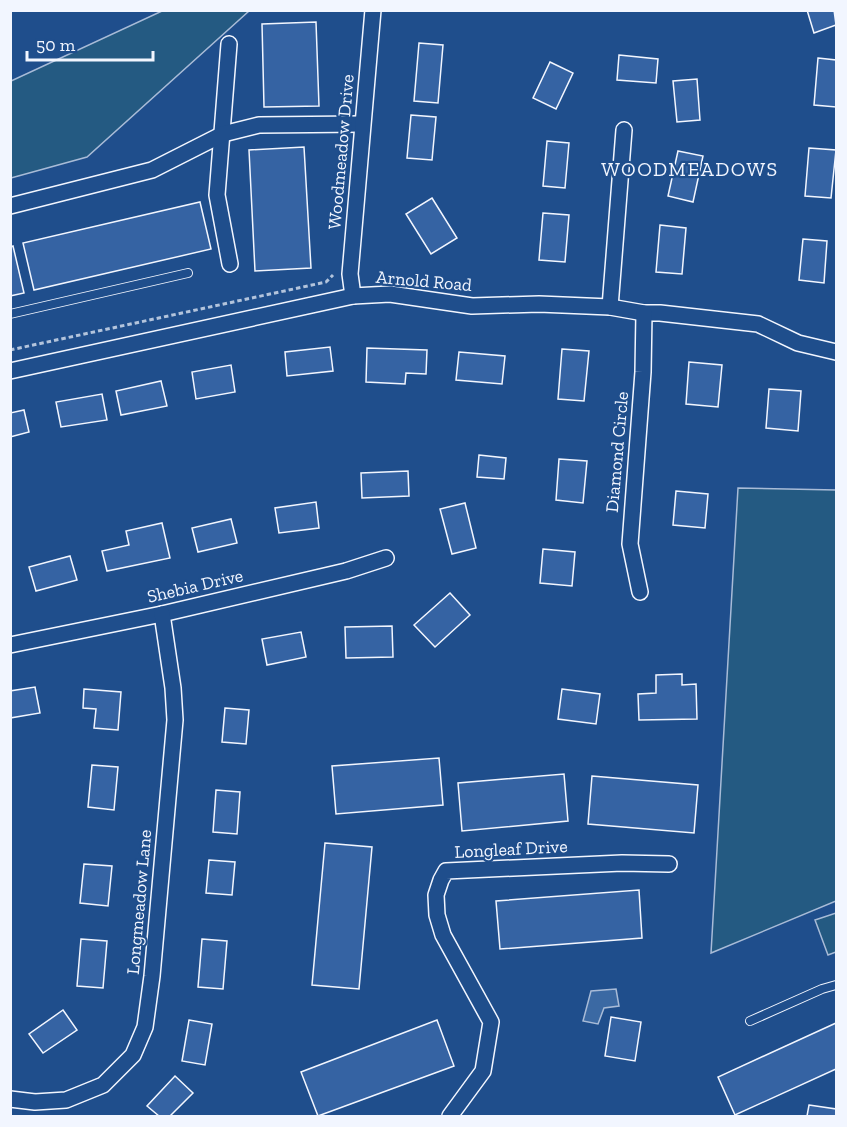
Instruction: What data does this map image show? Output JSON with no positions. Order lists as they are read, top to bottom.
{
  "streets": {
    "street": [
      "Woodmeadow Drive",
      "Arnold Road",
      "Diamond Circle",
      "Shebia Drive",
      "Longleaf Drive",
      "Longmeadow Lane"
    ]
  },
  "crossings": [
    ["Woodmeadow Drive", "Arnold Road"],
    ["Arnold Road", "Diamond Circle"],
    ["Shebia Drive", "Longmeadow Lane"]
  ],
  "districts": ["WOODMEADOWS"],
  "scale_bar": "50 m"
}
